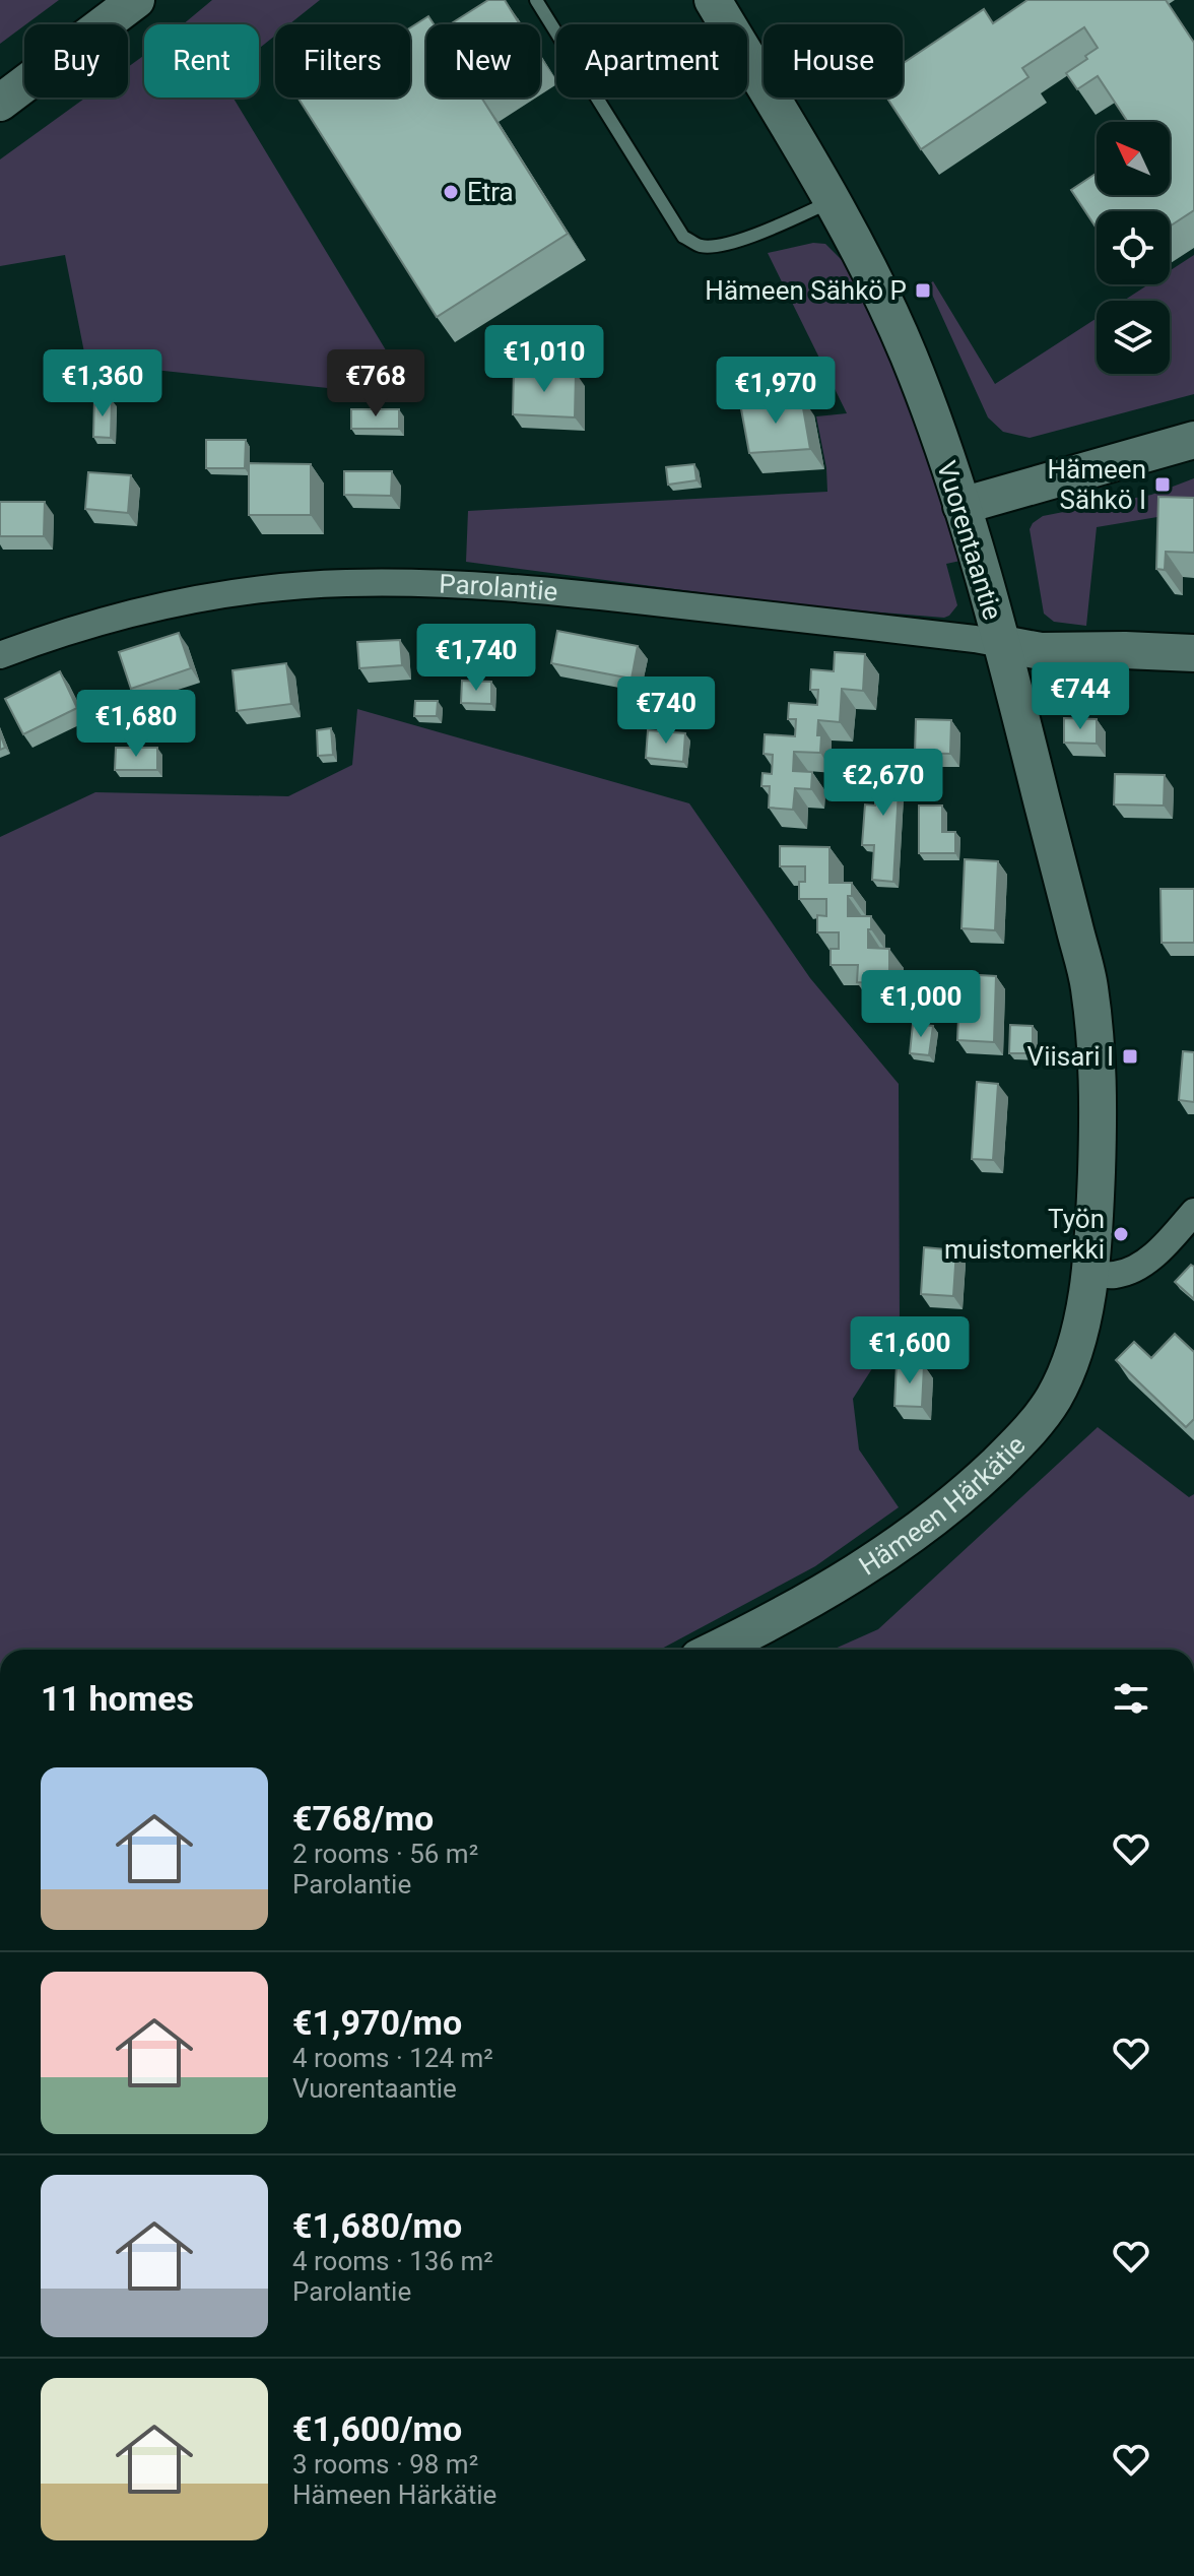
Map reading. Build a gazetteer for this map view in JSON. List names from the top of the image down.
{
  "streets": {
    "main road": ["Vuorentaantie", "Hämeen Härkätie"],
    "street": ["Parolantie"]
  },
  "crossings": [
    ["Vuorentaantie", "Parolantie"],
    ["Vuorentaantie", "Hämeen Härkätie"]
  ],
  "places": {
    "other": ["Etra", "Työn muistomerkki"],
    "transit": ["Hämeen Sähkö P", "Hämeen Sähkö I", "Viisari I"]
  },
  "north": "top left",
  "page": {
    "chip": [
      "Buy",
      "Rent",
      "Filters",
      "New",
      "Apartment",
      "House"
    ],
    "price": [
      "€1,010",
      "€1,360",
      "€768",
      "€1,970",
      "€1,740",
      "€744",
      "€740",
      "€1,680",
      "€2,670",
      "€1,000",
      "€1,600"
    ],
    "heading": "11 homes",
    "list": [
      {
        "name": "€768/mo",
        "note": "2 rooms · 56 m² · Parolantie"
      },
      {
        "name": "€1,970/mo",
        "note": "4 rooms · 124 m² · Vuorentaantie"
      },
      {
        "name": "€1,680/mo",
        "note": "4 rooms · 136 m² · Parolantie"
      },
      {
        "name": "€1,600/mo",
        "note": "3 rooms · 98 m² · Hämeen Härkätie"
      }
    ]
  }
}
